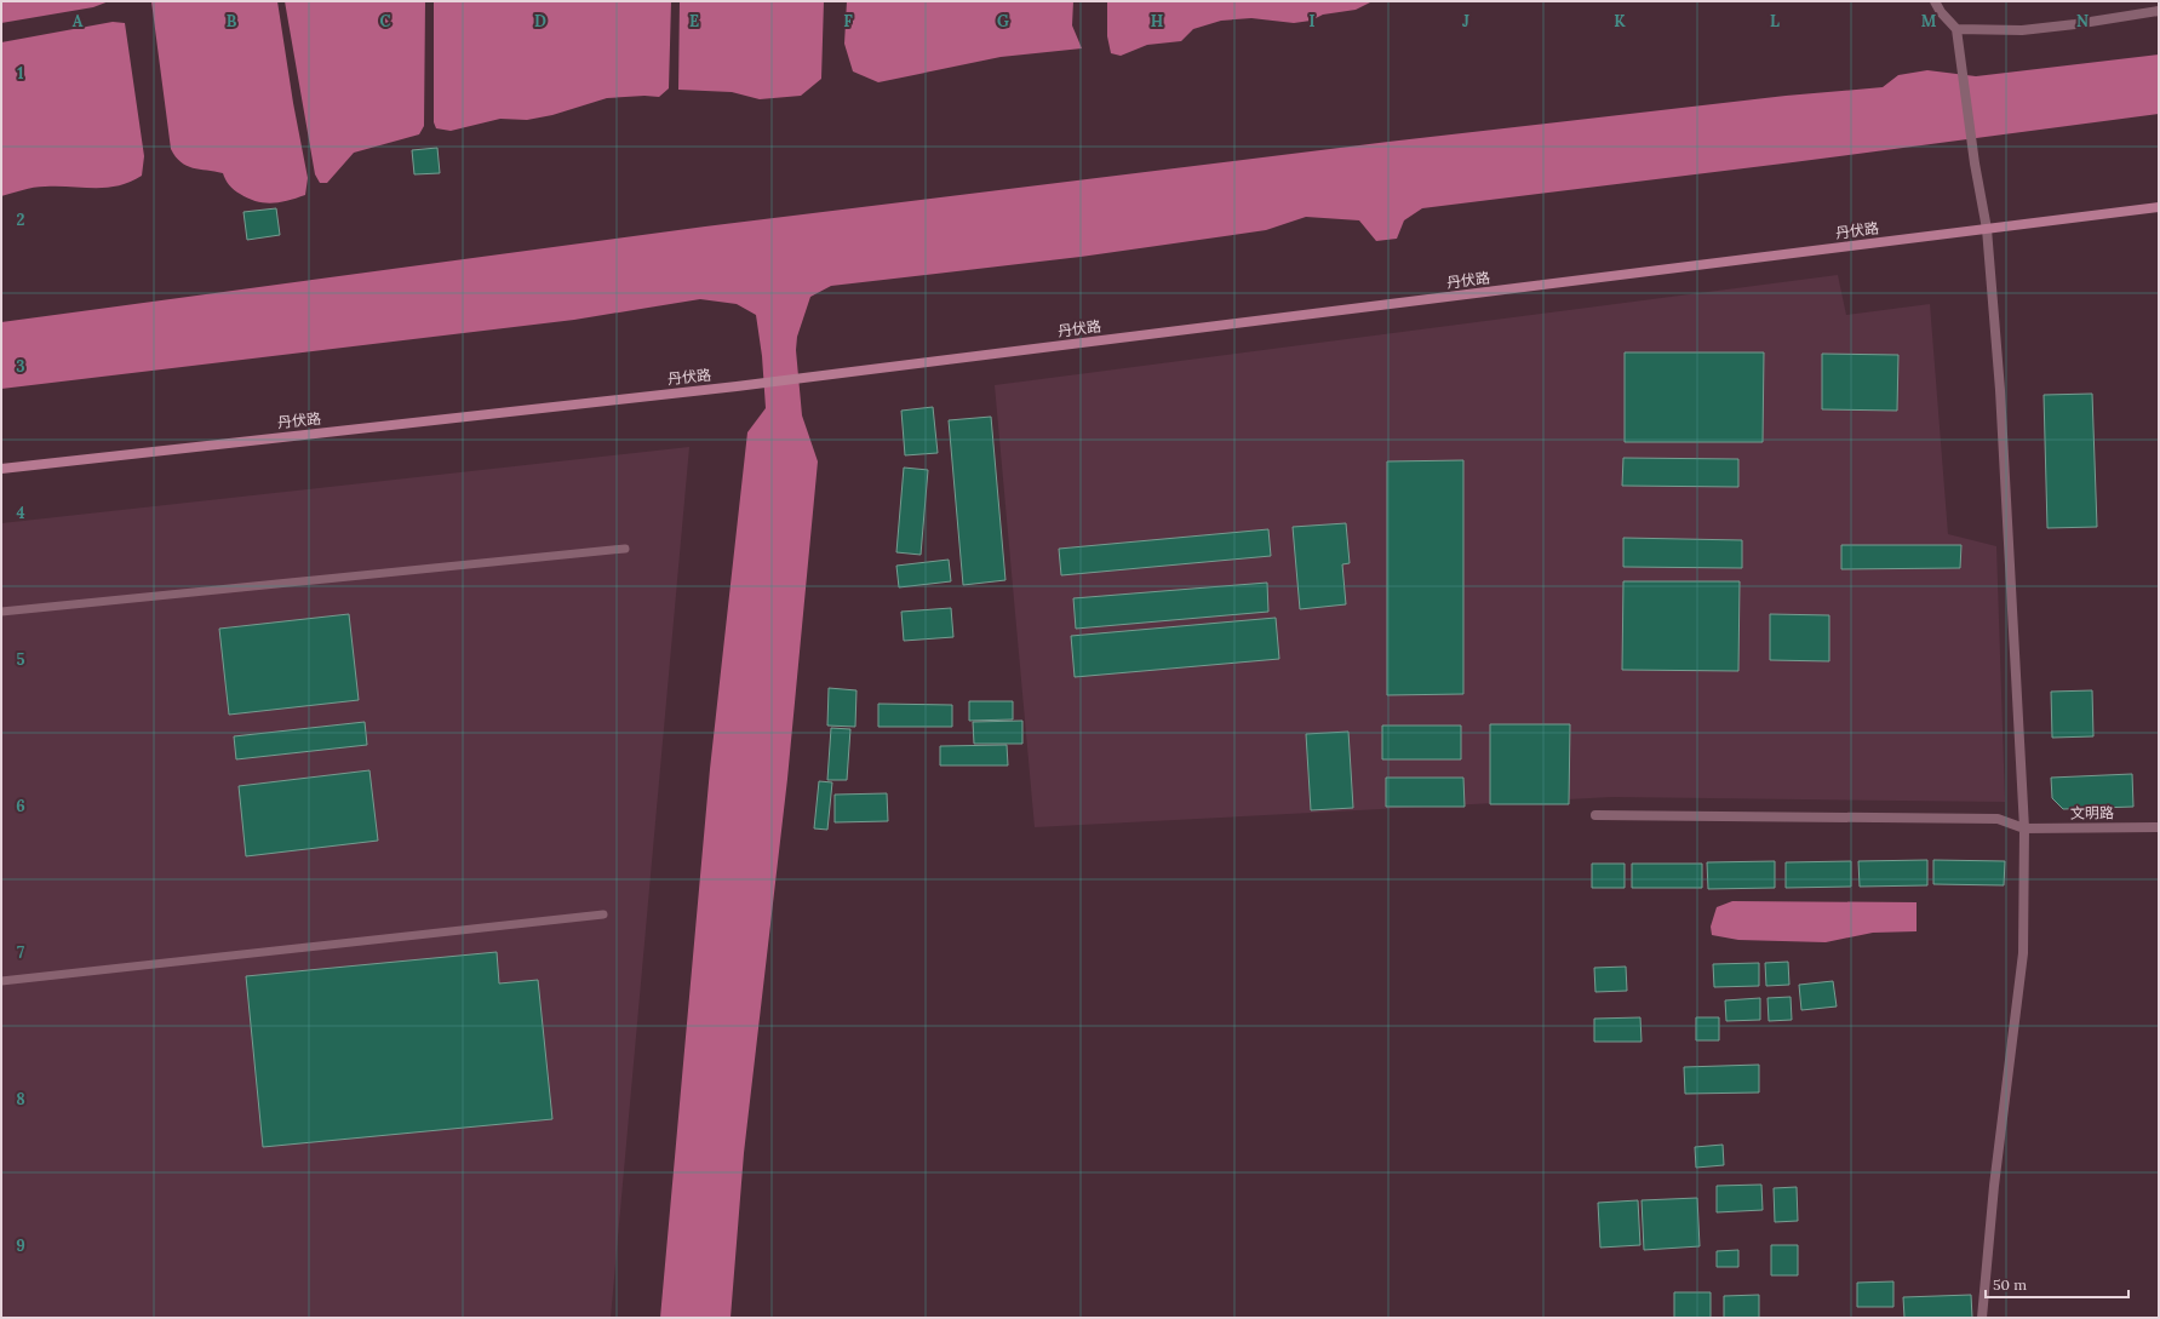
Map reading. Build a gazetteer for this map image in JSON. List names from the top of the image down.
{
  "streets": {
    "main road": ["丹伏路"],
    "street": ["文明路"]
  },
  "scale_bar": "50 m",
  "grid": {
    "columns": [
      "A",
      "B",
      "C",
      "D",
      "E",
      "F",
      "G",
      "H",
      "I",
      "J",
      "K",
      "L",
      "M",
      "N"
    ],
    "rows": [
      "1",
      "2",
      "3",
      "4",
      "5",
      "6",
      "7",
      "8",
      "9"
    ]
  }
}
